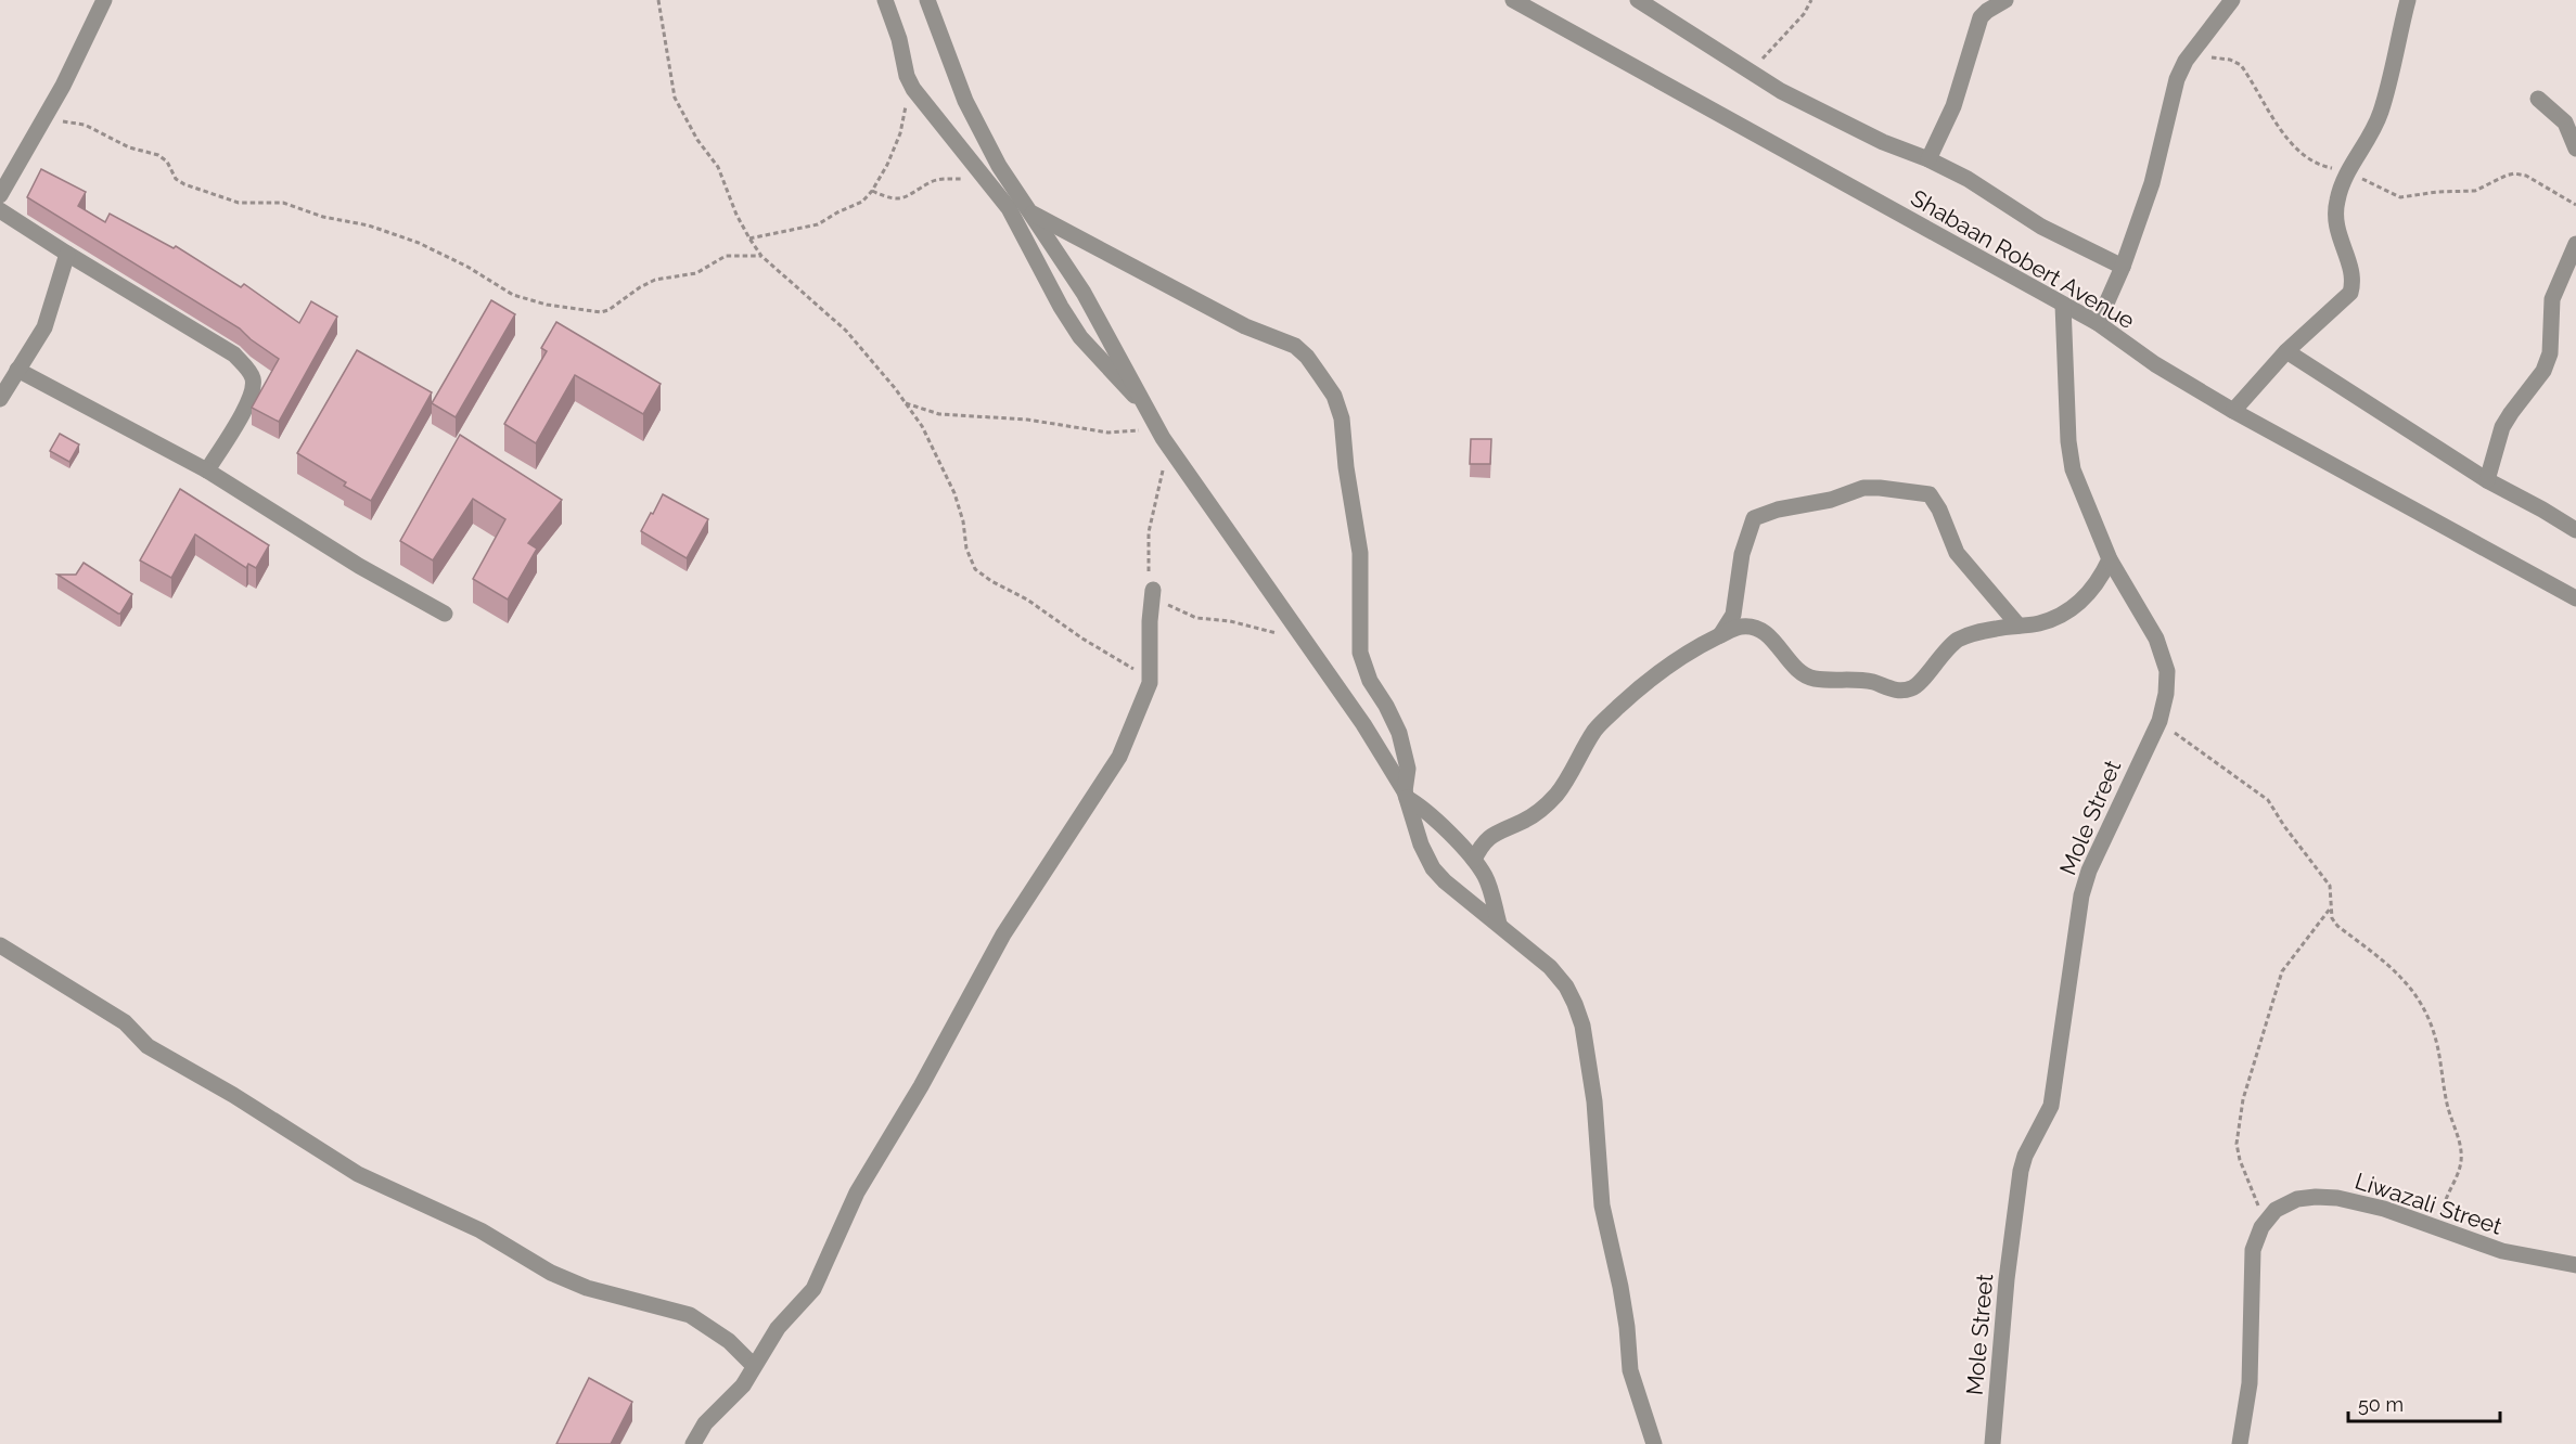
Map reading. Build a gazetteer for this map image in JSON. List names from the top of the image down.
{
  "streets": {
    "street": ["Shabaan Robert Avenue", "Mole Street", "Liwazali Street"]
  },
  "crossings": [
    ["Shabaan Robert Avenue", "Mole Street"]
  ],
  "scale_bar": "50 m"
}
